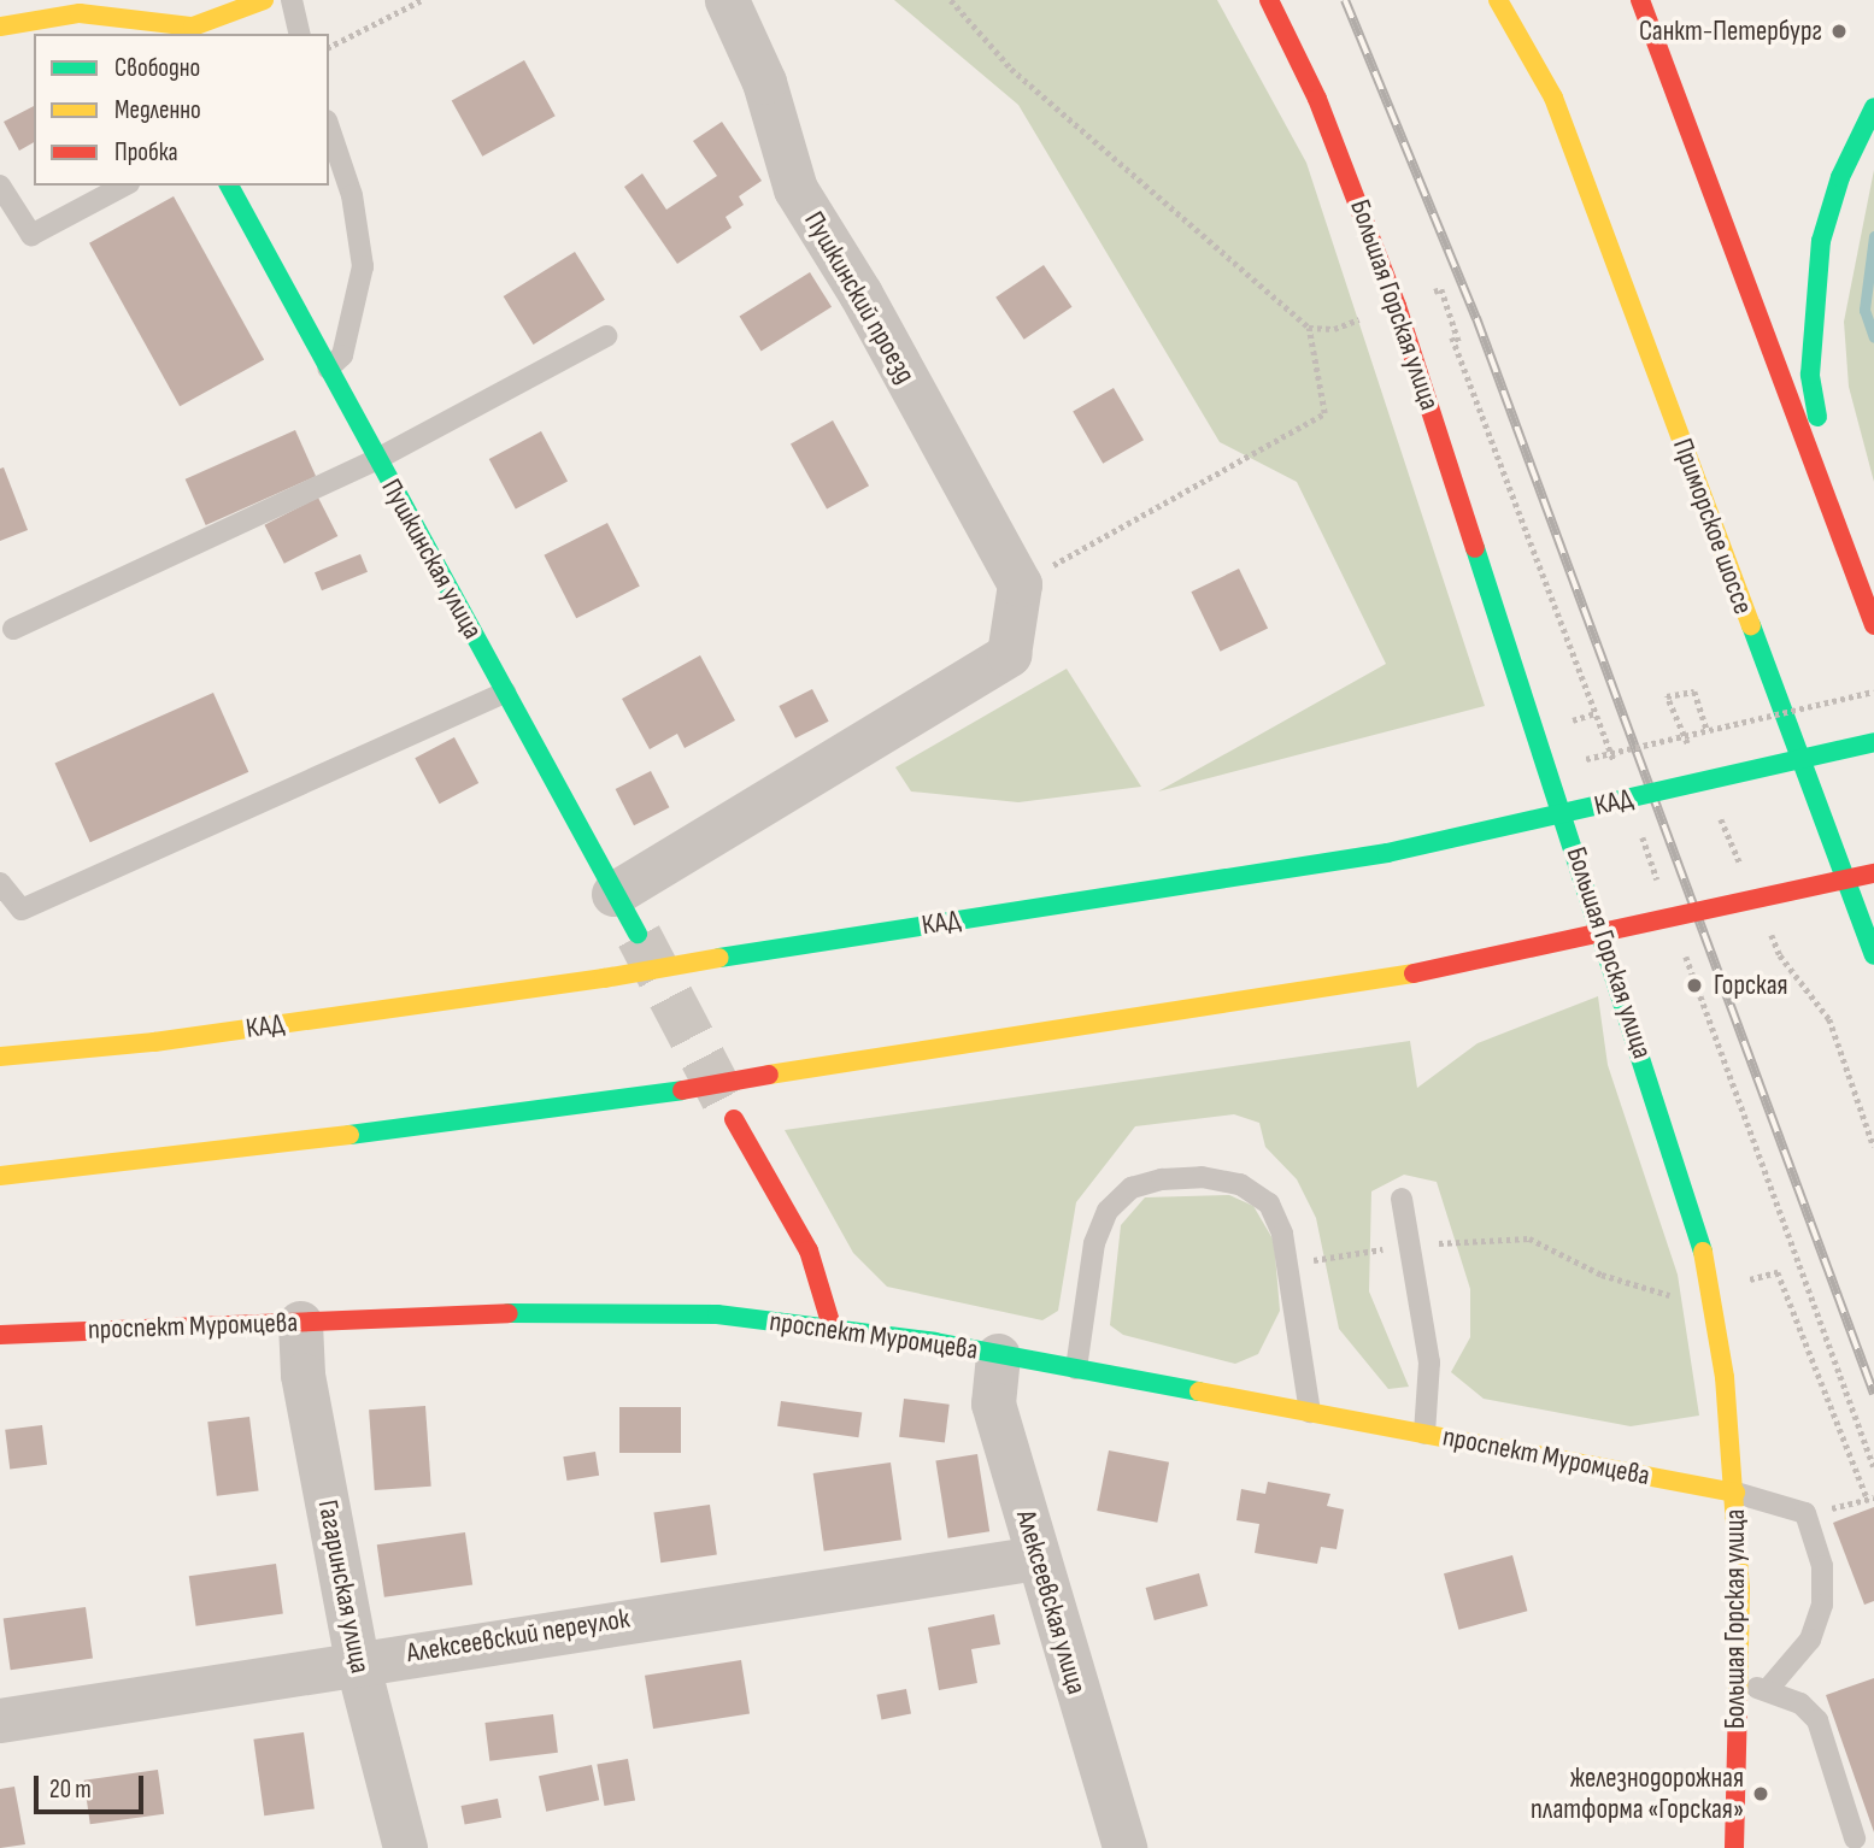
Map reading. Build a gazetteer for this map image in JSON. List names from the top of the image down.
{
  "streets": {
    "main road": [
      "Большая Горская улица",
      "Приморское шоссе",
      "Пушкинская улица",
      "КАД",
      "проспект Муромцева"
    ],
    "street": [
      "Пушкинский проезд",
      "Гагаринская улица",
      "Алексеевская улица",
      "Алексеевский переулок"
    ]
  },
  "crossings": [
    ["Большая Горская улица", "проспект Муромцева"],
    ["проспект Муромцева", "Гагаринская улица"],
    ["проспект Муромцева", "Алексеевская улица"],
    ["Гагаринская улица", "Алексеевский переулок"],
    ["Алексеевская улица", "Алексеевский переулок"]
  ],
  "places": ["Санкт-Петербург", "Горская", "железнодорожная платформа «Горская»"],
  "legend": ["Свободно", "Медленно", "Пробка"],
  "scale_bar": "20 m"
}
